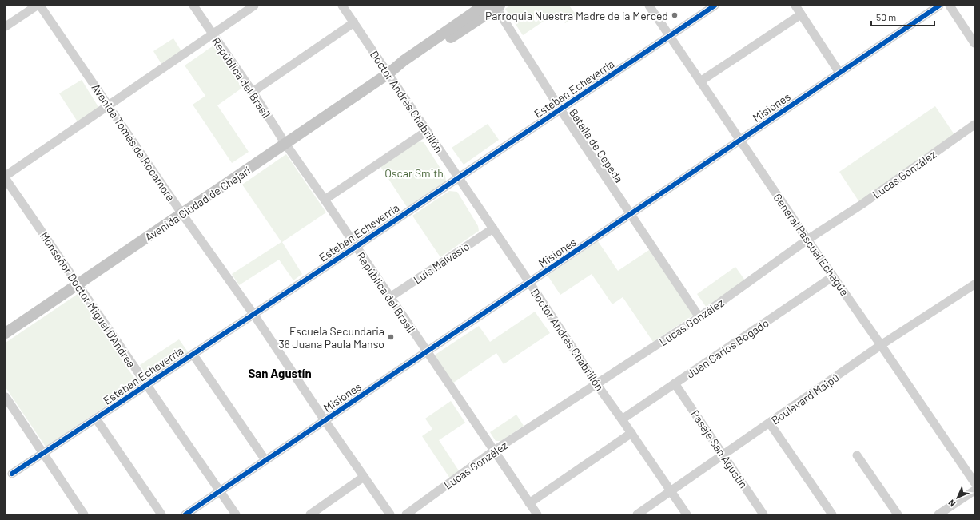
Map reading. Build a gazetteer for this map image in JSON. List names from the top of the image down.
{
  "streets": {
    "main road": ["Avenida Ciudad de Chajarí"],
    "street": [
      "República del Brasil",
      "Esteban Echeverría",
      "Doctor Andrés Chabrillón",
      "Misiones",
      "Avenida Tomás de Rocamora",
      "Batalla de Cepeda",
      "Lucas González",
      "General Pascual Echagüe",
      "Luis Malvasio",
      "Monseñor Doctor Miguel D'Andrea",
      "Juan Carlos Bogado",
      "Boulevard Maipú",
      "Pasaje San Agustín"
    ]
  },
  "crossings": [
    ["República del Brasil", "Esteban Echeverría"],
    ["República del Brasil", "Misiones"],
    ["República del Brasil", "Lucas González"],
    ["República del Brasil", "Avenida Ciudad de Chajarí"],
    ["República del Brasil", "Luis Malvasio"],
    ["Esteban Echeverría", "Doctor Andrés Chabrillón"],
    ["Esteban Echeverría", "Avenida Tomás de Rocamora"],
    ["Esteban Echeverría", "Batalla de Cepeda"],
    ["Esteban Echeverría", "General Pascual Echagüe"],
    ["Esteban Echeverría", "Monseñor Doctor Miguel D'Andrea"],
    ["Doctor Andrés Chabrillón", "Misiones"],
    ["Doctor Andrés Chabrillón", "Lucas González"],
    ["Doctor Andrés Chabrillón", "Avenida Ciudad de Chajarí"],
    ["Doctor Andrés Chabrillón", "Luis Malvasio"],
    ["Doctor Andrés Chabrillón", "Juan Carlos Bogado"],
    ["Doctor Andrés Chabrillón", "Boulevard Maipú"],
    ["Misiones", "Avenida Tomás de Rocamora"],
    ["Misiones", "Batalla de Cepeda"],
    ["Misiones", "General Pascual Echagüe"],
    ["Misiones", "Monseñor Doctor Miguel D'Andrea"],
    ["Avenida Tomás de Rocamora", "Avenida Ciudad de Chajarí"],
    ["Batalla de Cepeda", "Lucas González"],
    ["Batalla de Cepeda", "Avenida Ciudad de Chajarí"],
    ["Lucas González", "General Pascual Echagüe"],
    ["Avenida Ciudad de Chajarí", "Monseñor Doctor Miguel D'Andrea"],
    ["General Pascual Echagüe", "Juan Carlos Bogado"],
    ["General Pascual Echagüe", "Boulevard Maipú"],
    ["Juan Carlos Bogado", "Pasaje San Agustín"],
    ["Boulevard Maipú", "Pasaje San Agustín"]
  ],
  "districts": ["San Agustín"],
  "parks": ["Oscar Smith"],
  "places": ["Parroquia Nuestra Madre de la Merced", "Escuela Secundaria 36 Juana Paula Manso"],
  "scale_bar": "50 m",
  "north": "bottom left"
}
